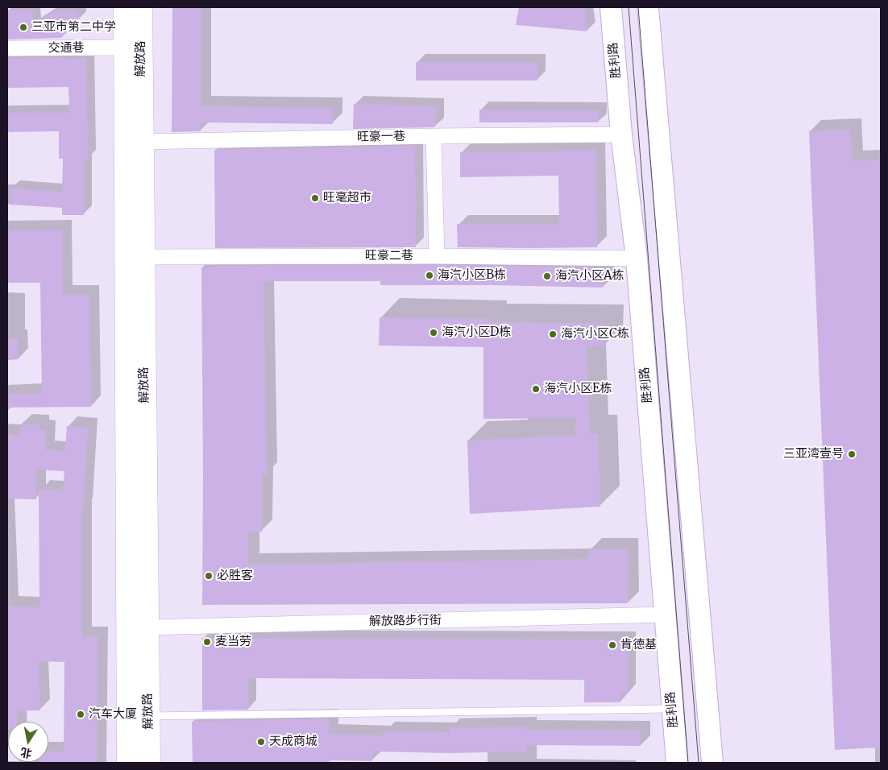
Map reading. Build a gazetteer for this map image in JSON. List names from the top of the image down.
{
  "streets": {
    "main road": ["解放路", "胜利路"],
    "street": [
      "交通巷",
      "旺豪一巷",
      "旺豪二巷",
      "解放路步行街"
    ]
  },
  "crossings": [
    ["交通巷", "解放路"],
    ["解放路", "旺豪一巷"],
    ["解放路", "旺豪二巷"],
    ["解放路", "解放路步行街"],
    ["胜利路", "旺豪一巷"],
    ["胜利路", "旺豪二巷"],
    ["胜利路", "解放路步行街"]
  ],
  "places": [
    "三亚市第二中学",
    "旺毫超市",
    "海汽小区B栋",
    "海汽小区A栋",
    "海汽小区D栋",
    "海汽小区C栋",
    "海汽小区E栋",
    "三亚湾壹号",
    "必胜客",
    "麦当劳",
    "肯德基",
    "汽车大厦",
    "天成商城"
  ],
  "north": "bottom"
}
